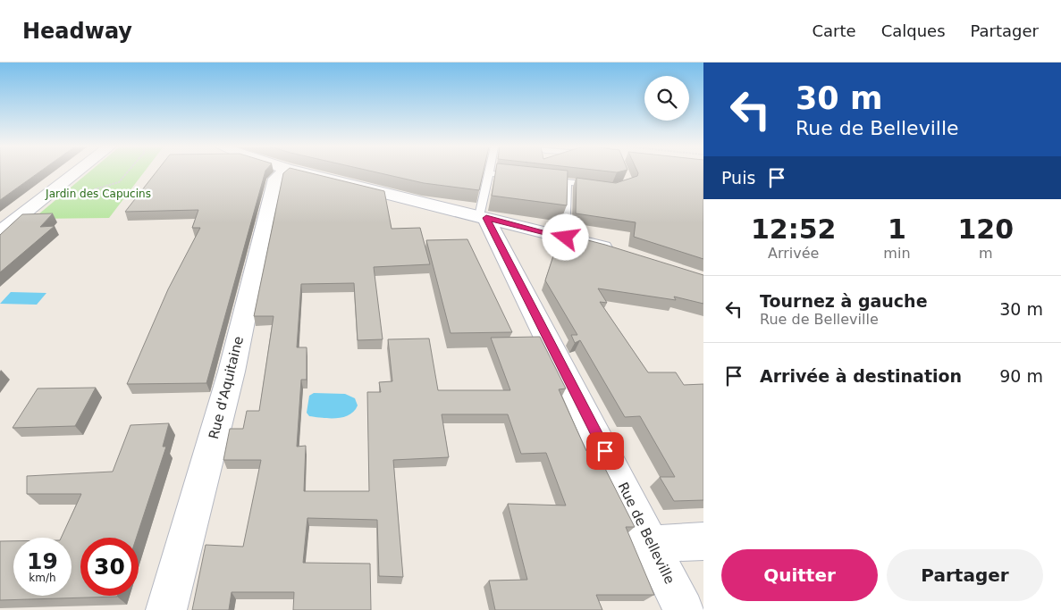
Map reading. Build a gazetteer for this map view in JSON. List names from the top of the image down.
{
  "streets": {
    "street": ["Rue d'Aquitaine", "Rue de Belleville"]
  },
  "parks": ["Jardin des Capucins"],
  "page": {
    "header": "Headway",
    "nav": ["Carte", "Calques", "Partager"],
    "turn": ["30 m", "Rue de Belleville"],
    "then": "Puis",
    "eta": [
      "12:52",
      "Arrivée",
      "1",
      "min",
      "120",
      "m"
    ],
    "list": [
      {
        "name": "Tournez à gauche",
        "note": "Rue de Belleville",
        "value": "30 m"
      },
      {
        "name": "Arrivée à destination",
        "value": "90 m"
      }
    ],
    "speed": "19 km/h",
    "limit": "30",
    "buttons": ["Quitter", "Partager"]
  }
}
